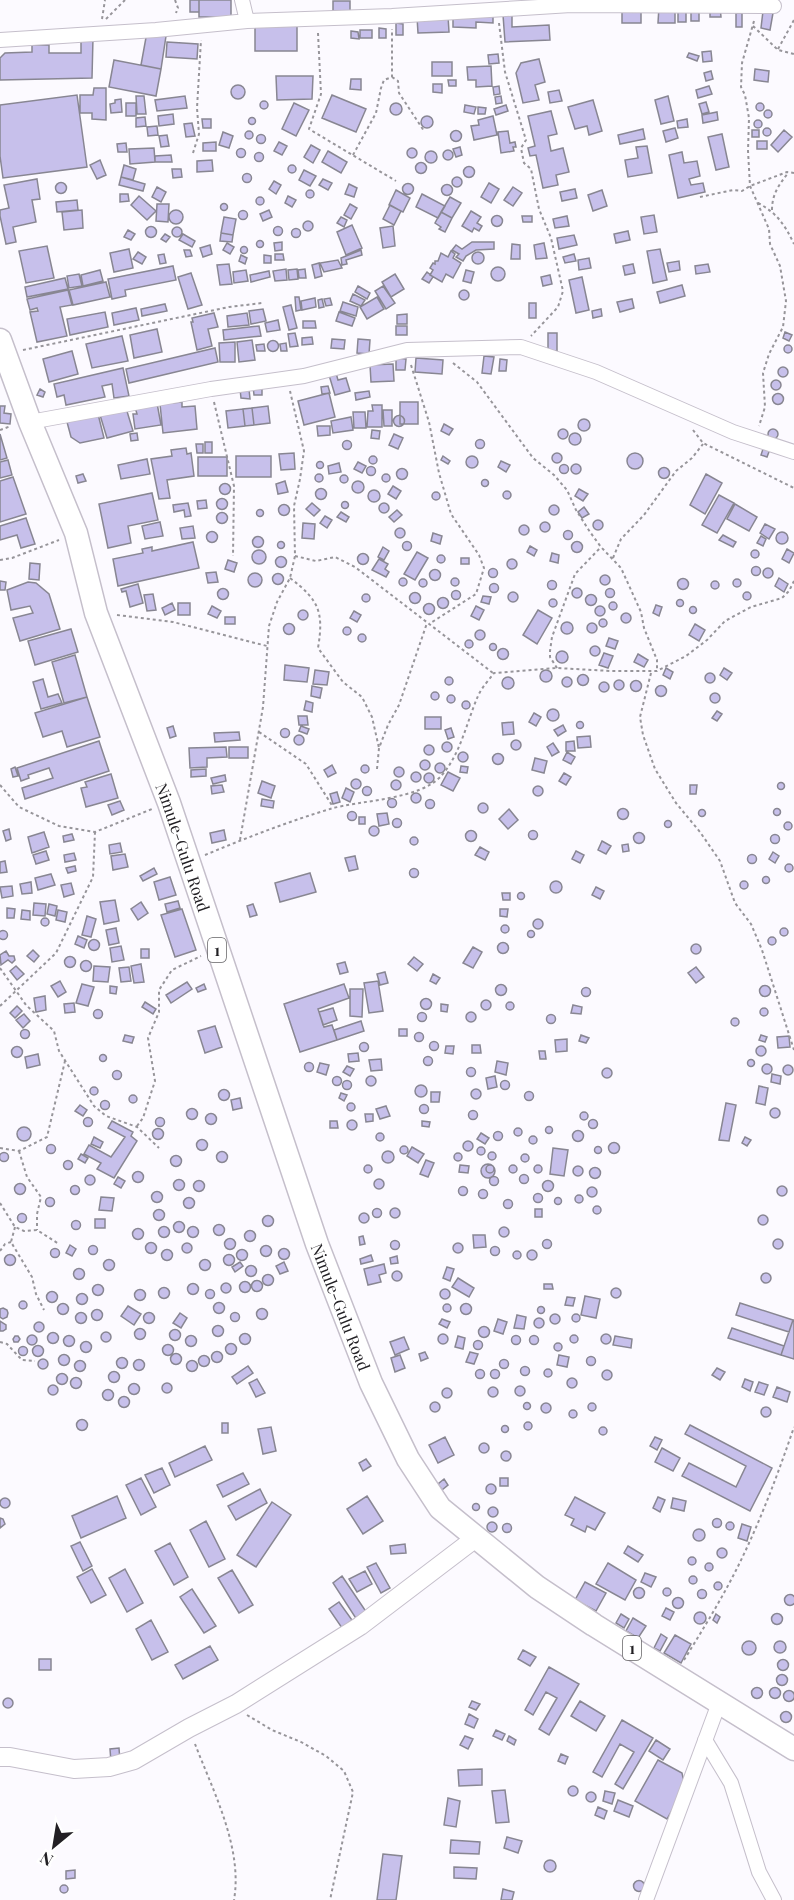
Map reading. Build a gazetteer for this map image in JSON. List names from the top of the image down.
{
  "streets": {
    "main road": ["Nimule-Gulu Road", "1"]
  },
  "crossings": [
    ["Nimule-Gulu Road", "1"]
  ],
  "north": "bottom left"
}
